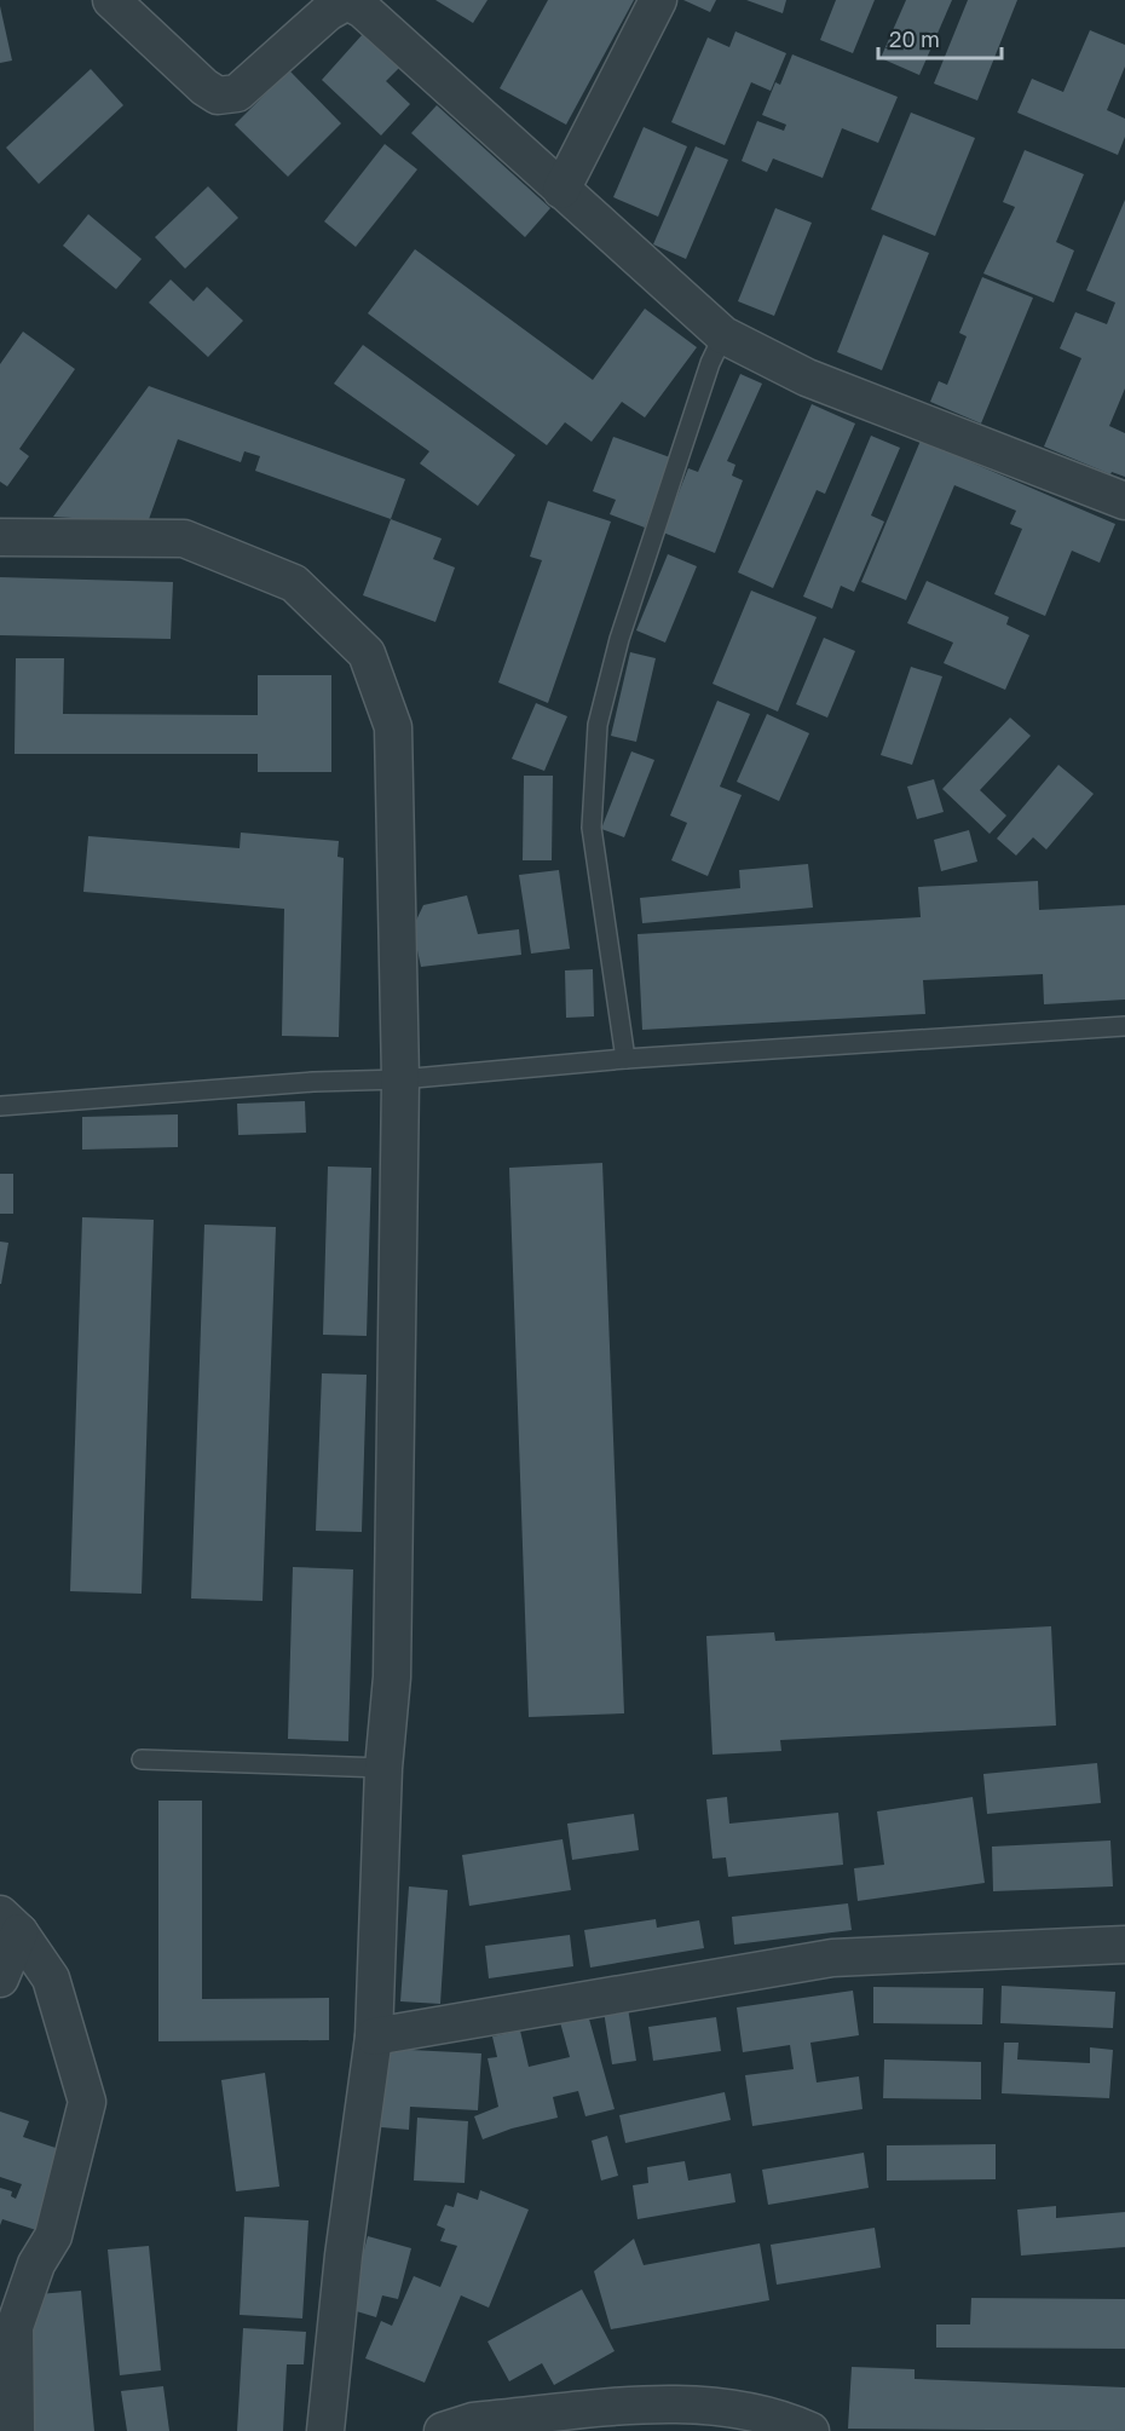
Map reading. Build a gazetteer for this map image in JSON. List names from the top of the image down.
{
  "scale_bar": "20 m"
}
